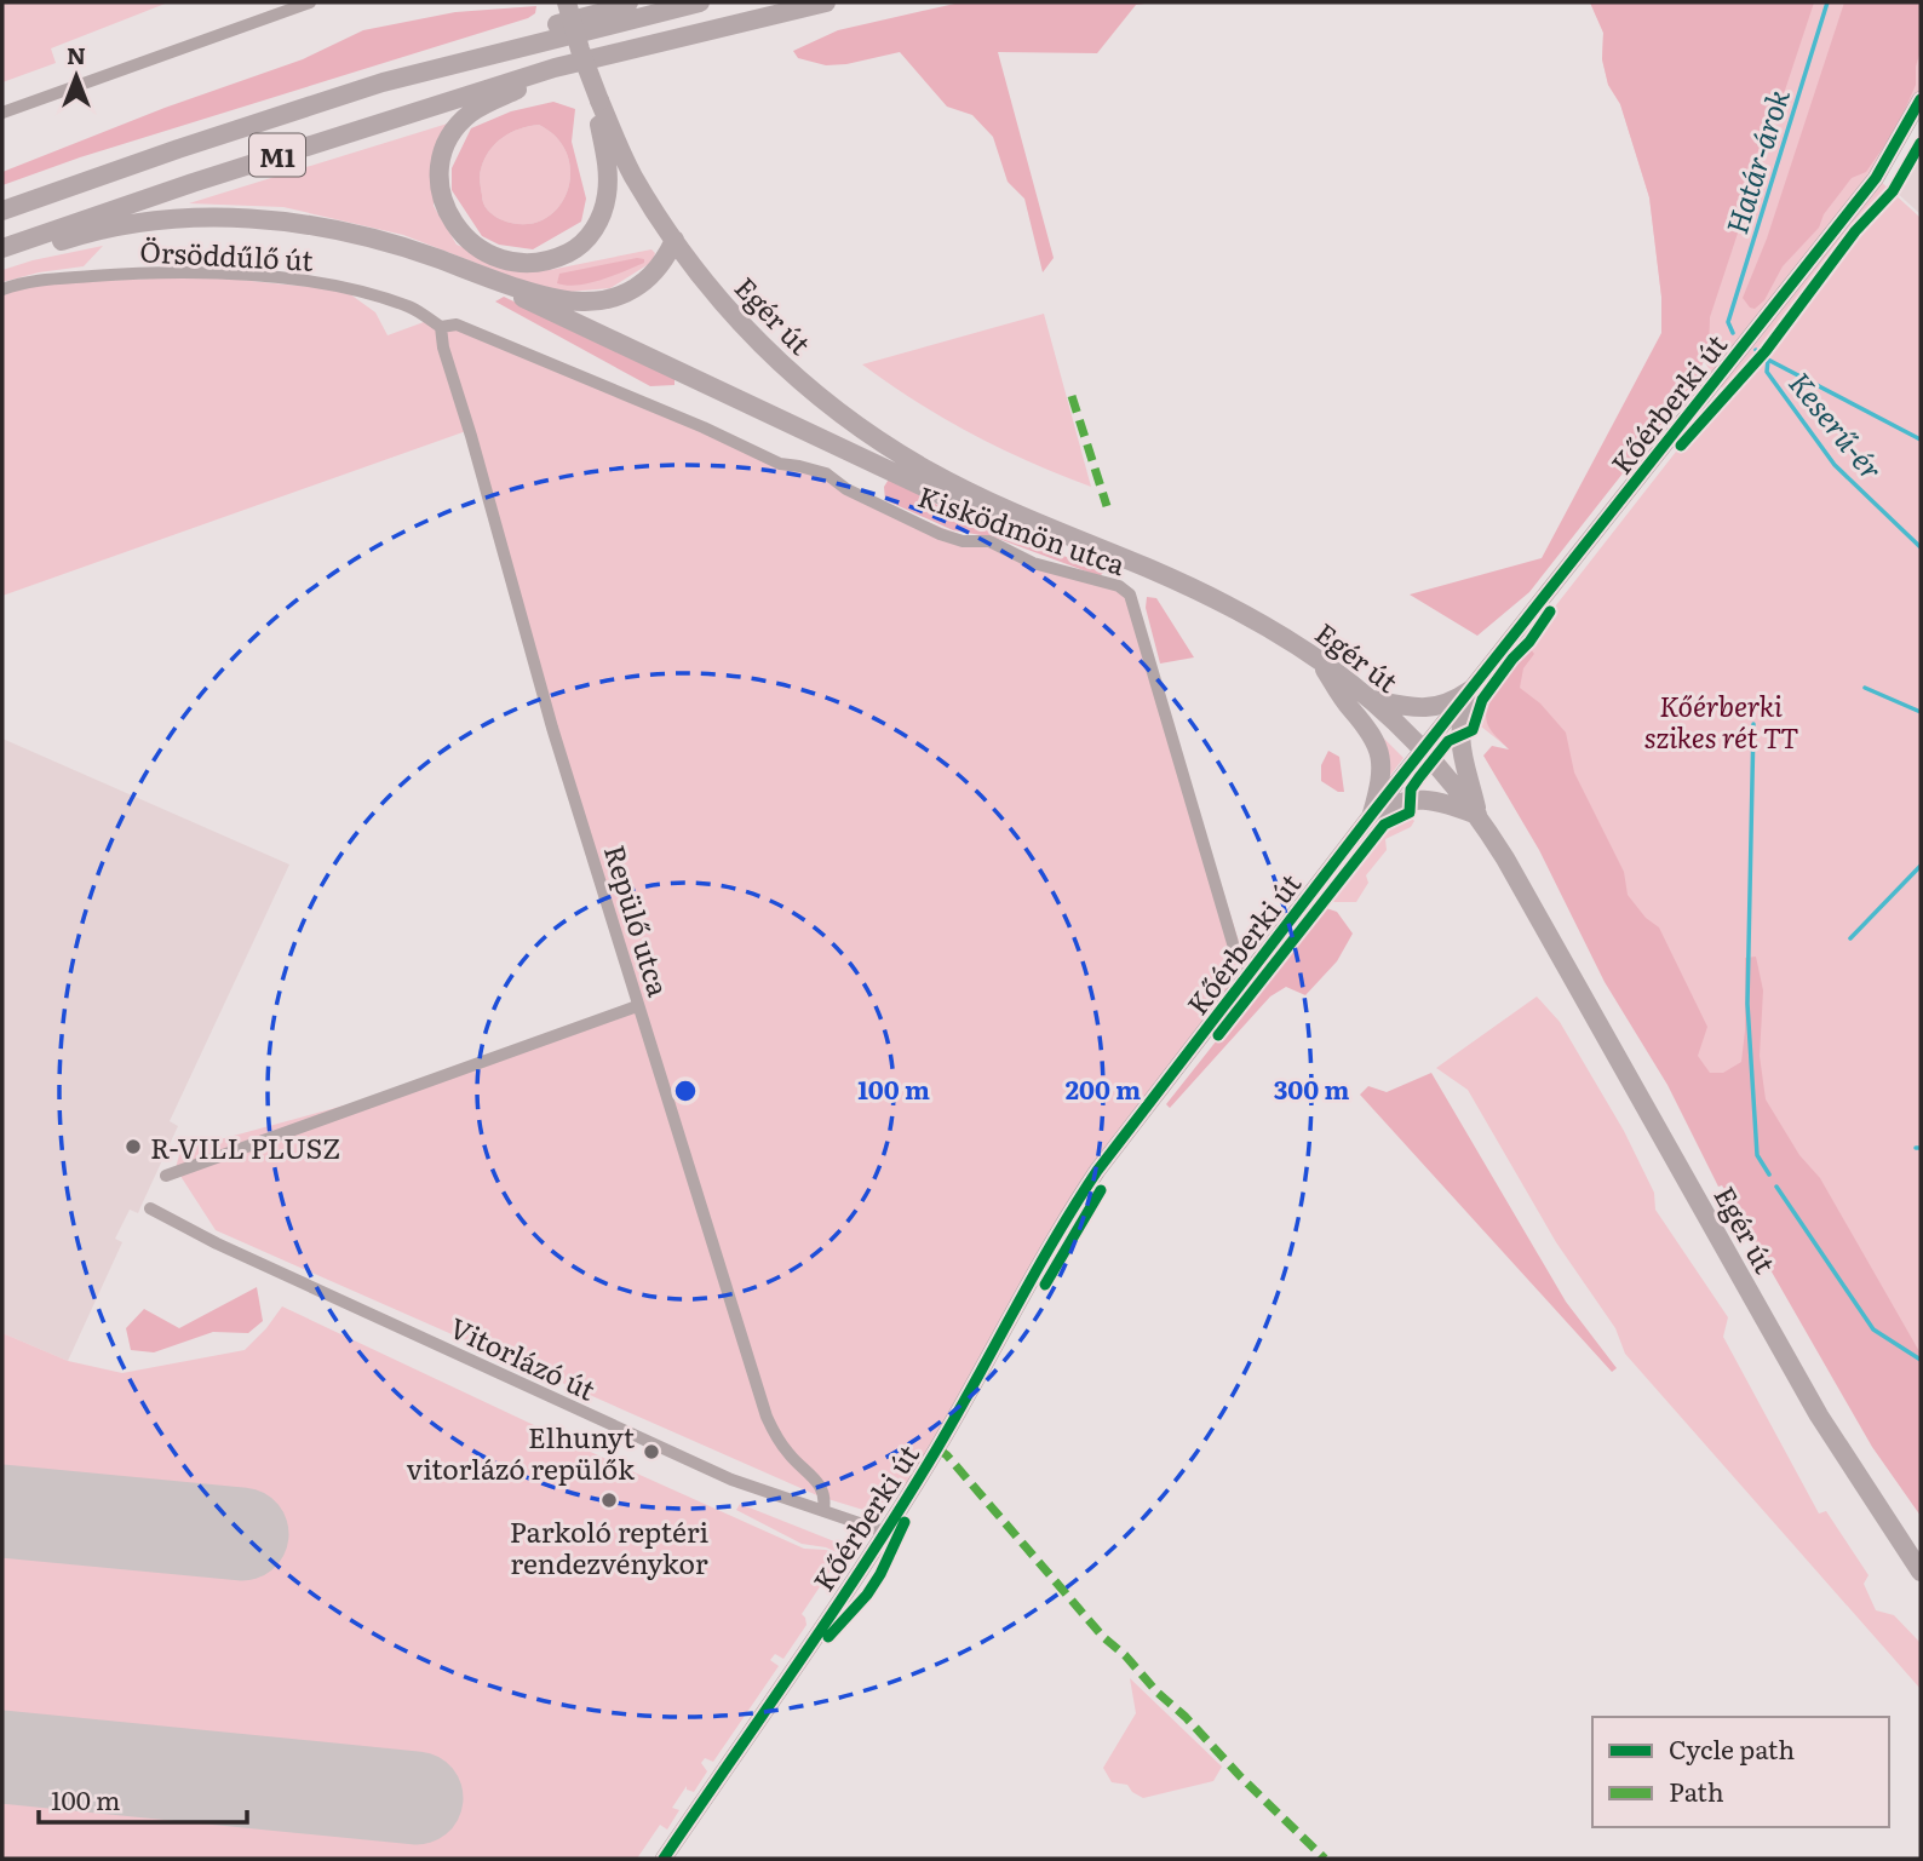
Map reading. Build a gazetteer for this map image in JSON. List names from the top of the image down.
{
  "streets": {
    "main road": ["M1", "Egér út"],
    "street": [
      "Örsöddűlő út",
      "Kőérberki út",
      "Kisködmön utca",
      "Repülő utca",
      "Vitorlázó út"
    ]
  },
  "crossings": [
    ["Örsöddűlő út", "Kisködmön utca"],
    ["Örsöddűlő út", "Repülő utca"],
    ["Egér út", "Kőérberki út"],
    ["Kőérberki út", "Kisködmön utca"],
    ["Kőérberki út", "Vitorlázó út"],
    ["Kisködmön utca", "Repülő utca"],
    ["Repülő utca", "Vitorlázó út"]
  ],
  "water": ["Határ-árok", "Keserű-ér"],
  "parks": ["Kőérberki szikes rét TT"],
  "places": ["R-VILL PLUSZ", "Elhunyt vitorlázó repülők", "Parkoló reptéri rendezvénykor"],
  "legend": ["Cycle path", "Path"],
  "scale_bar": "100 m",
  "north": "top",
  "rings": ["100 m", "200 m", "300 m"]
}
